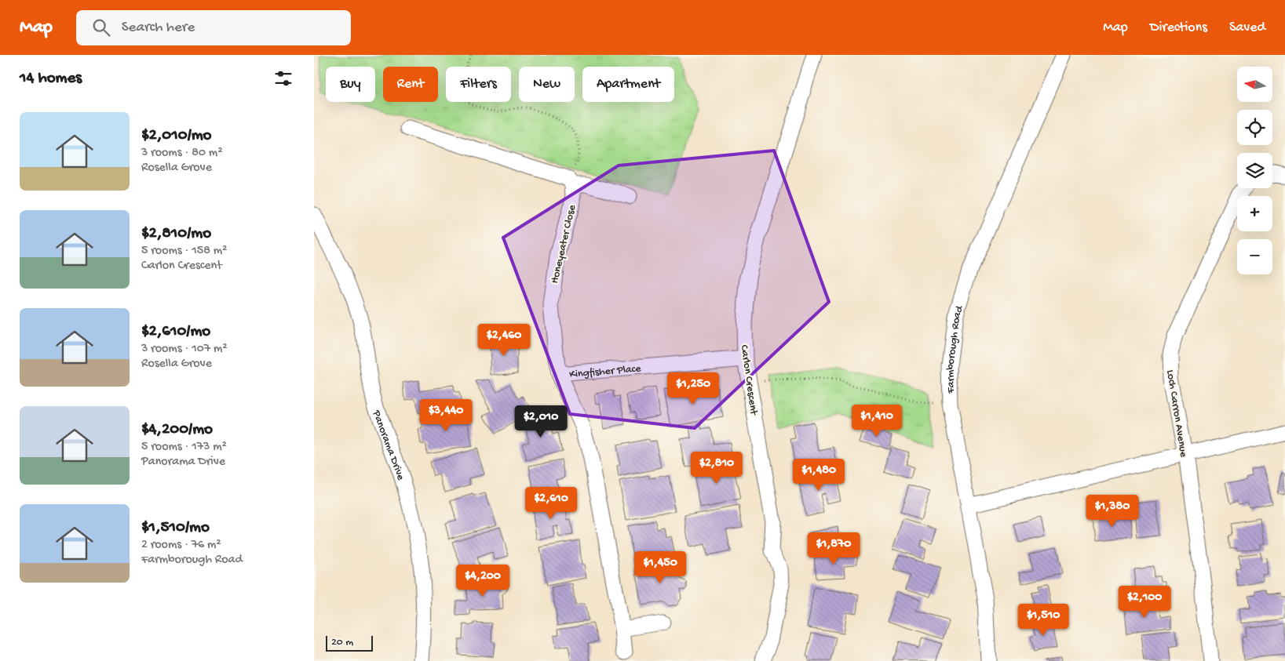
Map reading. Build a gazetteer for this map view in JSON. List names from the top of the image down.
{
  "streets": {
    "street": [
      "Honeyeater Close",
      "Farmborough Road",
      "Kingfisher Place",
      "Carlon Crescent",
      "Loch Carron Avenue",
      "Panorama Drive"
    ]
  },
  "crossings": [
    ["Honeyeater Close", "Kingfisher Place"],
    ["Kingfisher Place", "Carlon Crescent"]
  ],
  "scale_bar": "20 m",
  "north": "left",
  "page": {
    "header": "Map",
    "search": "Search here",
    "nav": ["Map", "Directions", "Saved"],
    "heading": "14 homes",
    "map_buttons": ["+", "−"],
    "chip": [
      "Buy",
      "Rent",
      "Filters",
      "New",
      "Apartment"
    ],
    "list": [
      {
        "name": "$2,010/mo",
        "note": "3 rooms · 80 m² · Rosella Grove"
      },
      {
        "name": "$2,810/mo",
        "note": "5 rooms · 158 m² · Carlon Crescent"
      },
      {
        "name": "$2,610/mo",
        "note": "3 rooms · 107 m² · Rosella Grove"
      },
      {
        "name": "$4,200/mo",
        "note": "5 rooms · 173 m² · Panorama Drive"
      },
      {
        "name": "$1,510/mo",
        "note": "2 rooms · 76 m² · Farmborough Road"
      }
    ],
    "price": [
      "$2,460",
      "$1,250",
      "$3,440",
      "$1,410",
      "$2,010",
      "$2,810",
      "$1,480",
      "$2,610",
      "$1,380",
      "$1,870",
      "$1,450",
      "$4,200",
      "$2,100",
      "$1,510"
    ],
    "scale": "20 m"
  }
}
